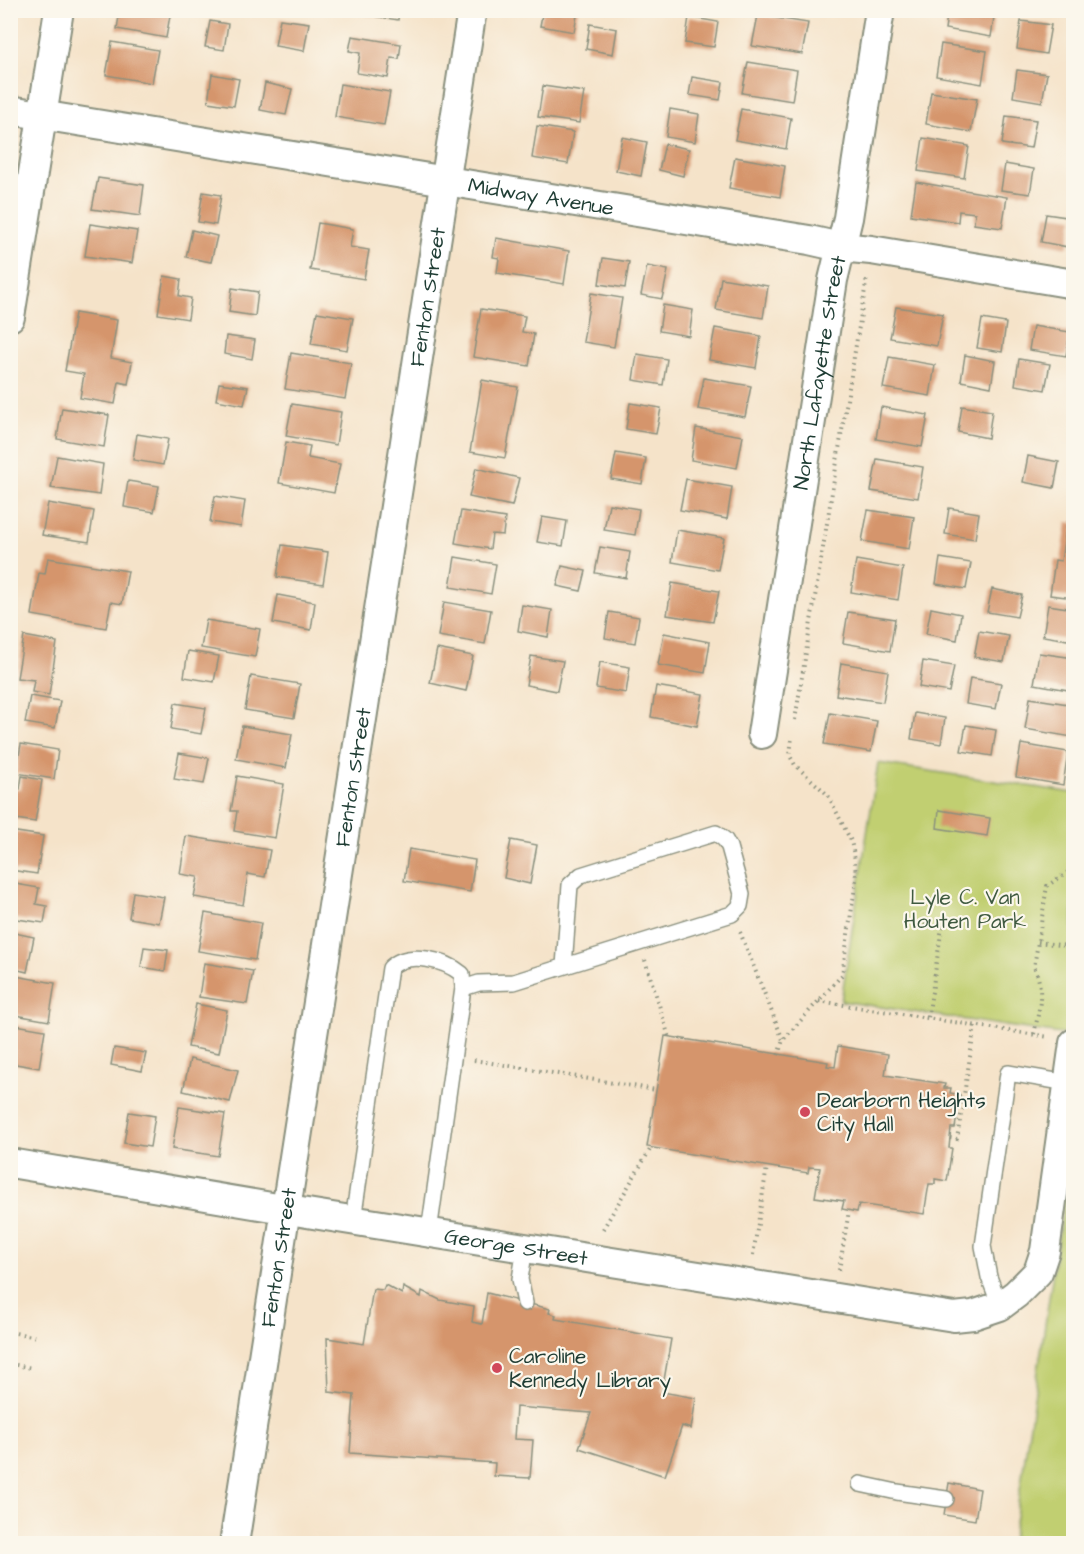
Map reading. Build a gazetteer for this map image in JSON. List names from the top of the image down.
{
  "streets": {
    "street": [
      "Midway Avenue",
      "Fenton Street",
      "North Lafayette Street",
      "George Street"
    ]
  },
  "crossings": [
    ["Midway Avenue", "Fenton Street"],
    ["Midway Avenue", "North Lafayette Street"],
    ["Fenton Street", "George Street"]
  ],
  "parks": ["Lyle C. Van Houten Park"],
  "places": ["Dearborn Heights City Hall", "Caroline Kennedy Library"]
}
